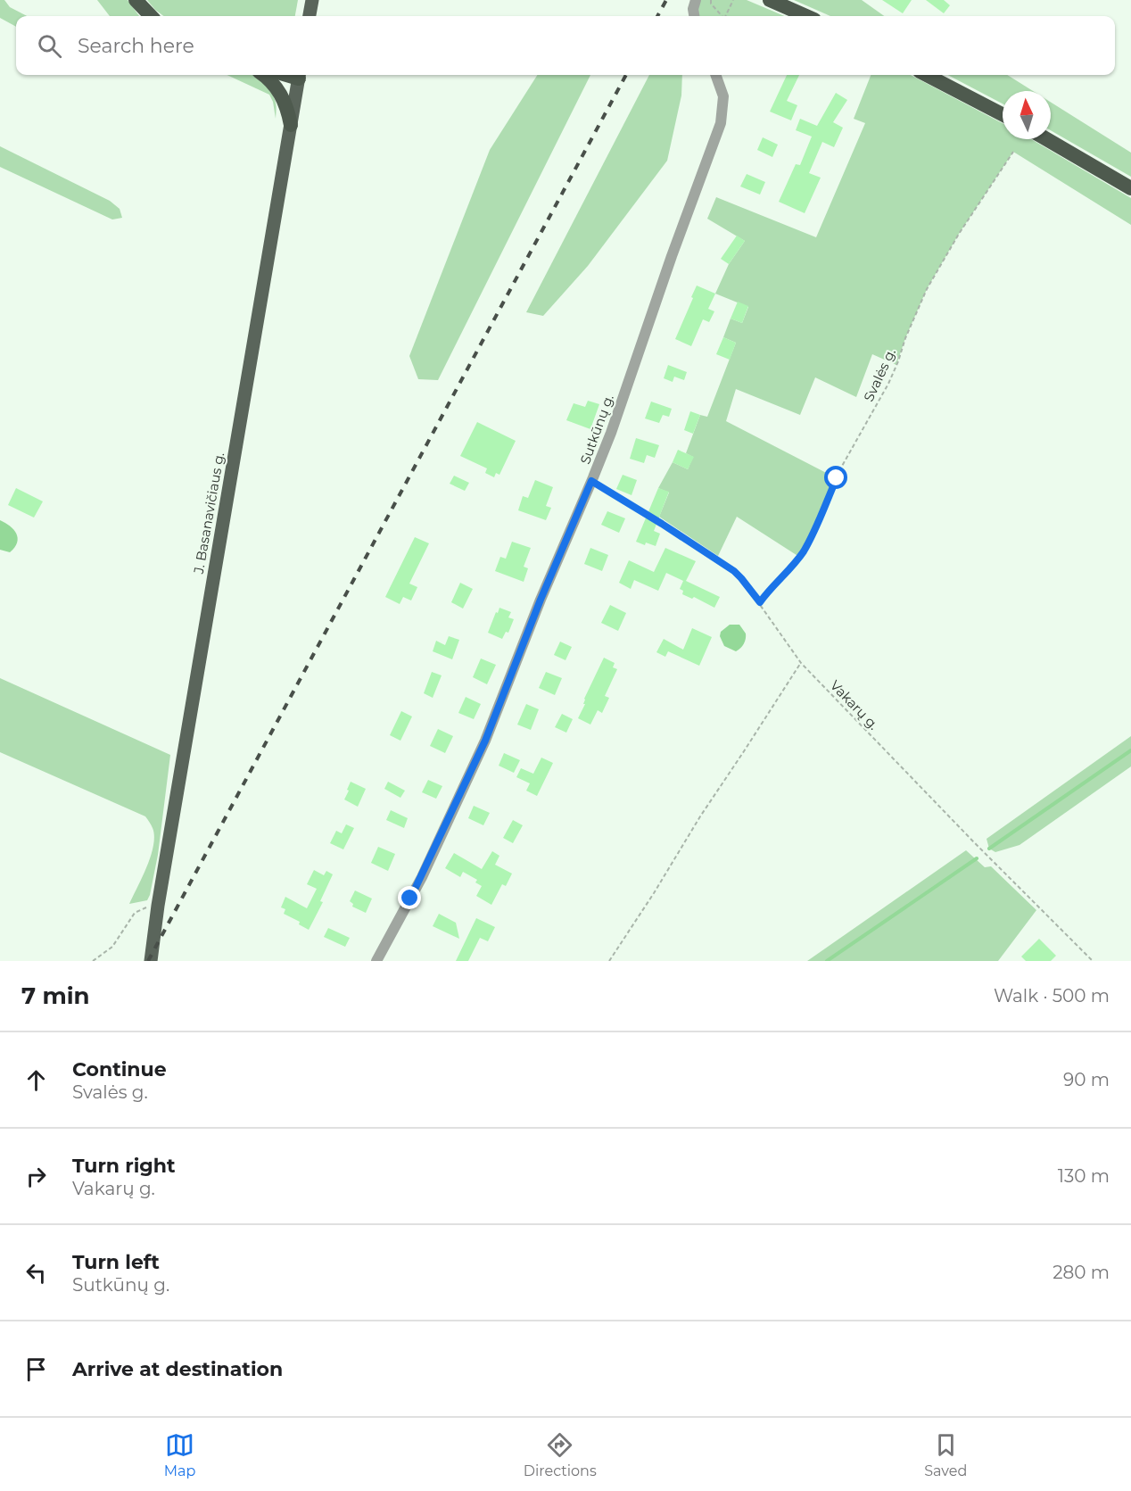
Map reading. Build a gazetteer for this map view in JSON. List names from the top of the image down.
{
  "streets": {
    "main road": ["J. Basanavičiaus g."],
    "street": ["Sutkūnų g."],
    "path": ["Svalės g.", "Vakarų g."]
  },
  "crossings": [
    ["Svalės g.", "Vakarų g."],
    ["Sutkūnų g.", "Vakarų g."]
  ],
  "north": "top",
  "page": {
    "search": "Search here",
    "heading": ["7 min", "Walk · 500 m"],
    "list": [
      ["Continue", "Svalės g.", "90 m"],
      ["Turn right", "Vakarų g.", "130 m"],
      ["Turn left", "Sutkūnų g.", "280 m"],
      "Arrive at destination"
    ],
    "nav": ["Map", "Directions", "Saved"]
  }
}
